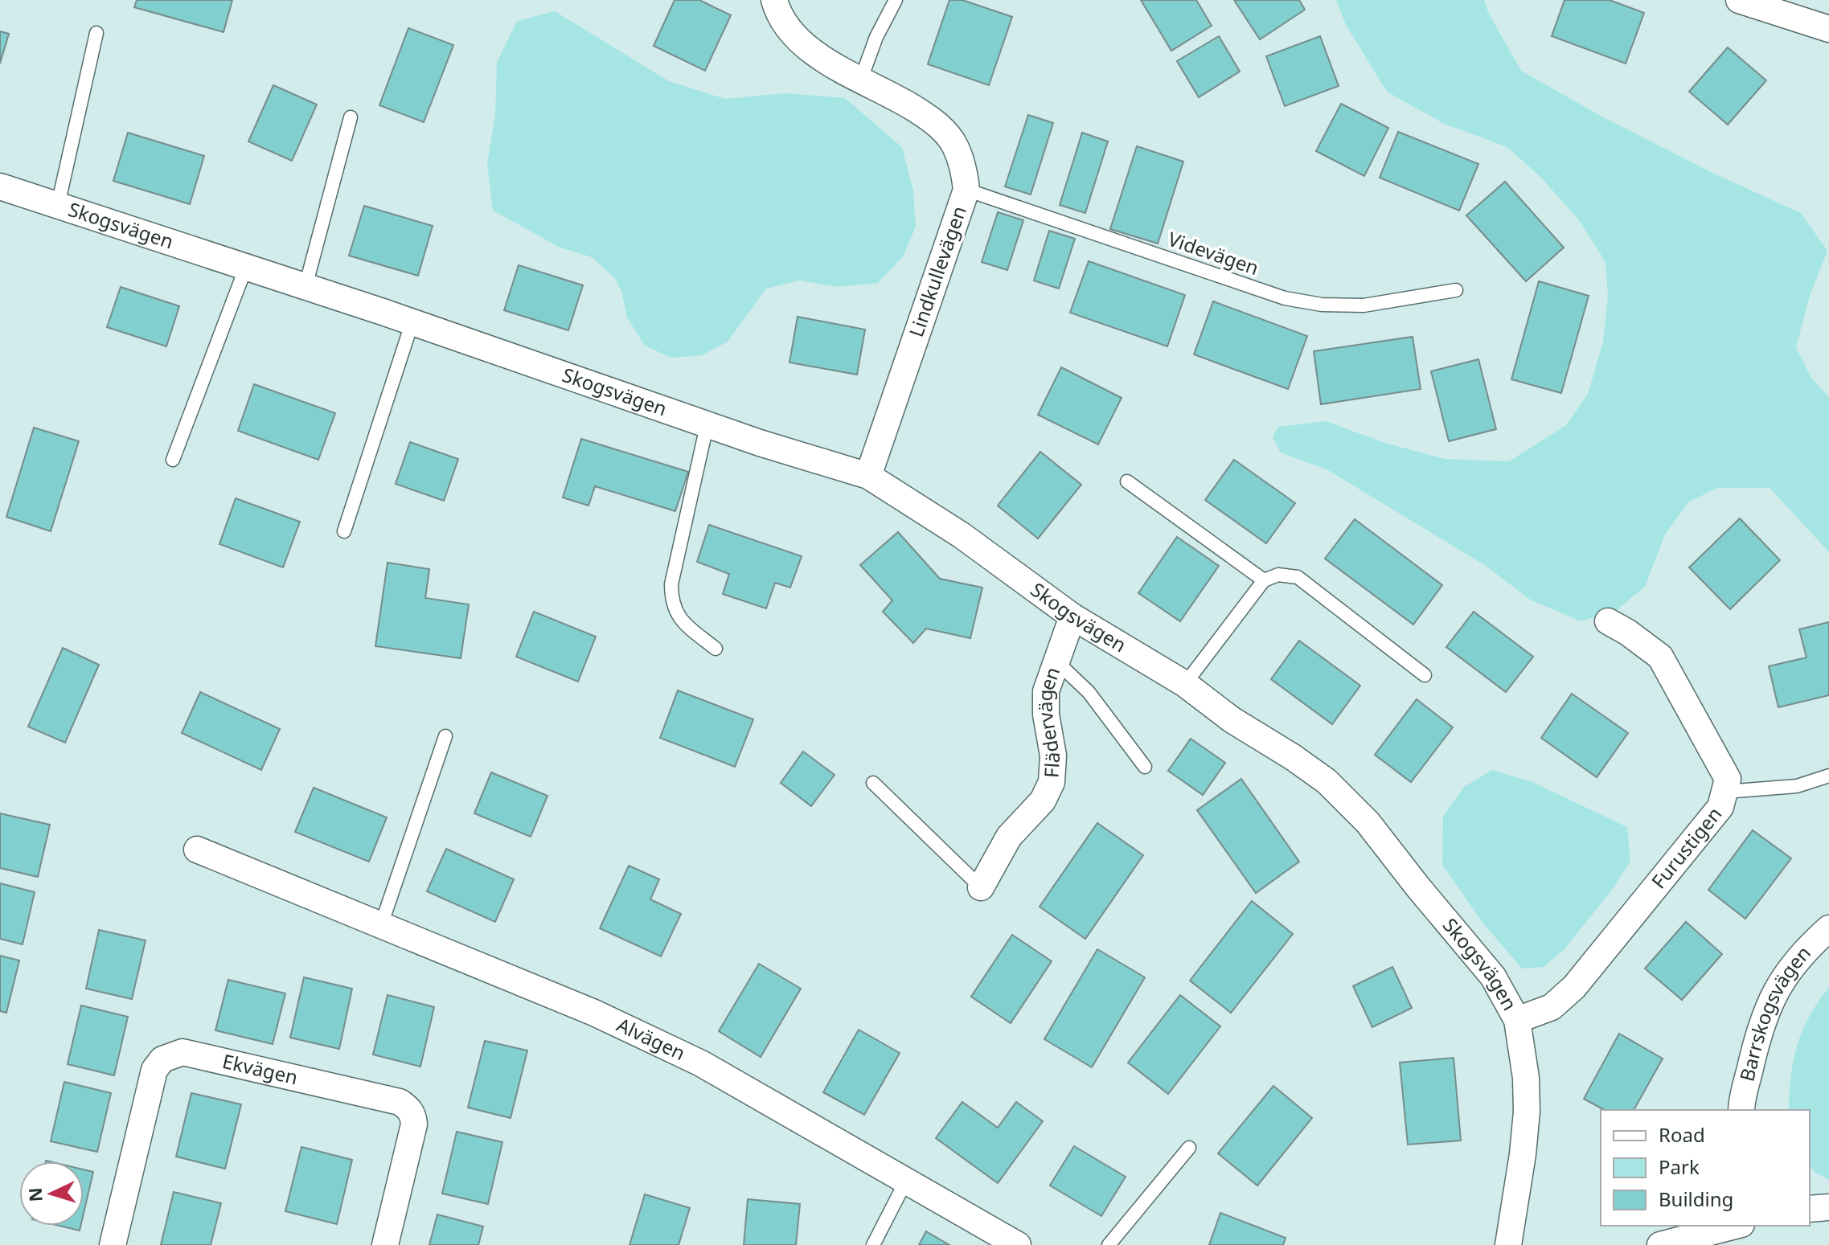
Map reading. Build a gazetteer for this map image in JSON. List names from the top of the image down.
{
  "streets": {
    "street": [
      "Skogsvägen",
      "Lindkullevägen",
      "Flädervägen",
      "Furustigen",
      "Barrskogsvägen",
      "Alvägen",
      "Ekvägen"
    ],
    "lane": ["Videvägen"]
  },
  "crossings": [
    ["Skogsvägen", "Lindkullevägen"],
    ["Skogsvägen", "Flädervägen"],
    ["Skogsvägen", "Furustigen"],
    ["Videvägen", "Lindkullevägen"]
  ],
  "legend": ["Road", "Park", "Building"],
  "north": "left"
}
